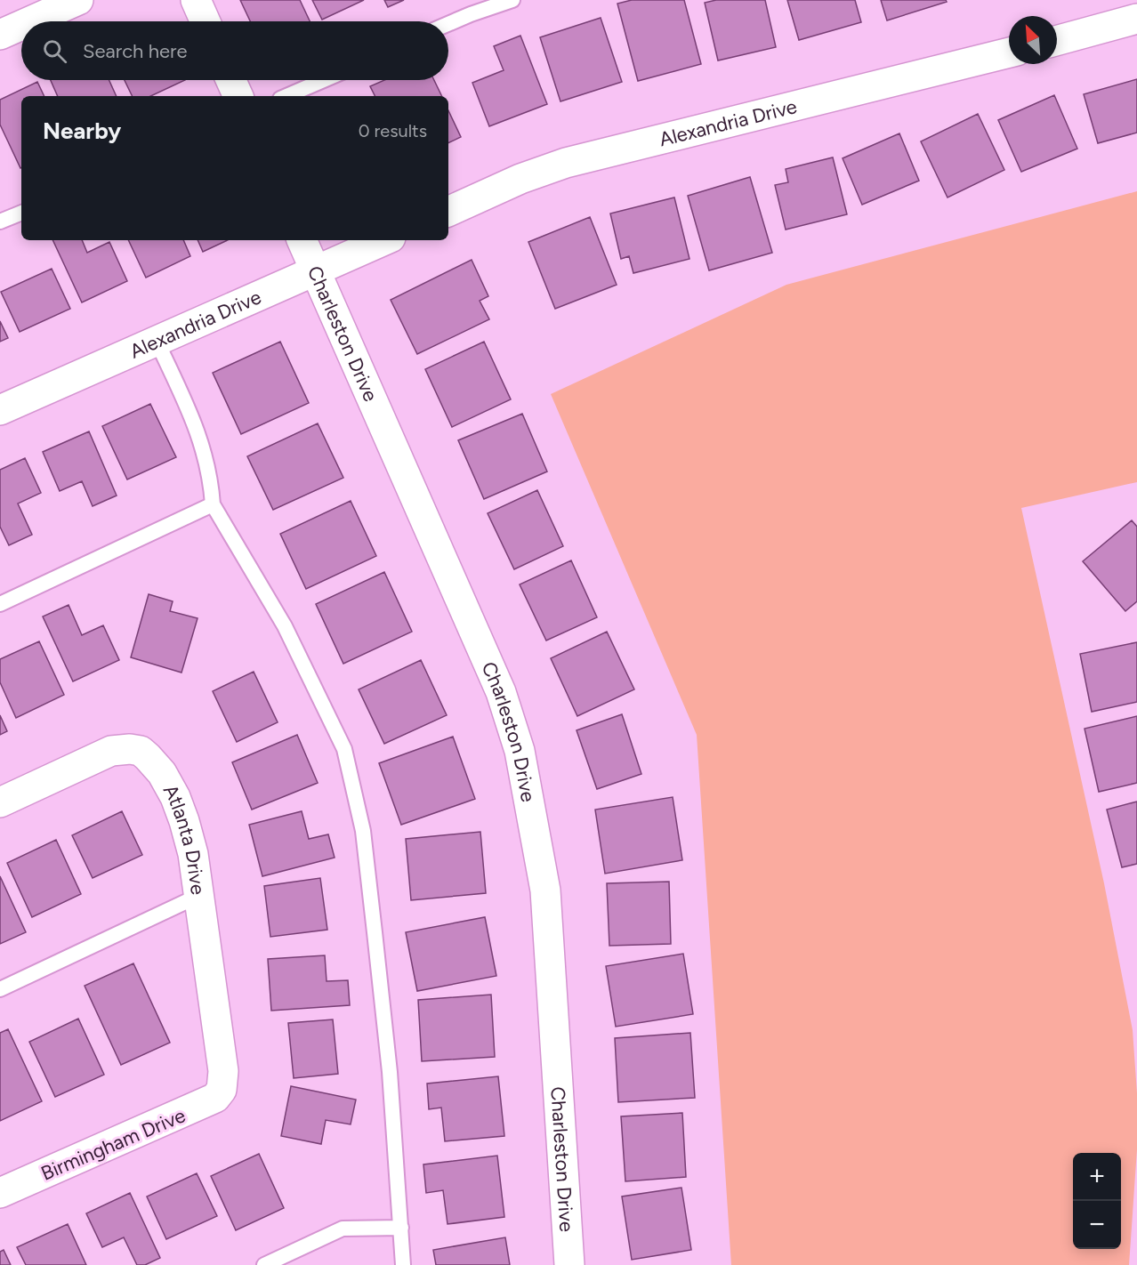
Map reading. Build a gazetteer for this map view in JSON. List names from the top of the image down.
{
  "streets": {
    "street": [
      "Alexandria Drive",
      "Charleston Drive",
      "Atlanta Drive",
      "Birmingham Drive"
    ]
  },
  "crossings": [
    ["Alexandria Drive", "Charleston Drive"],
    ["Atlanta Drive", "Birmingham Drive"]
  ],
  "north": "top left",
  "page": {
    "search": "Search here",
    "heading": ["Nearby", "0 results"],
    "map_buttons": ["+", "−"]
  }
}
